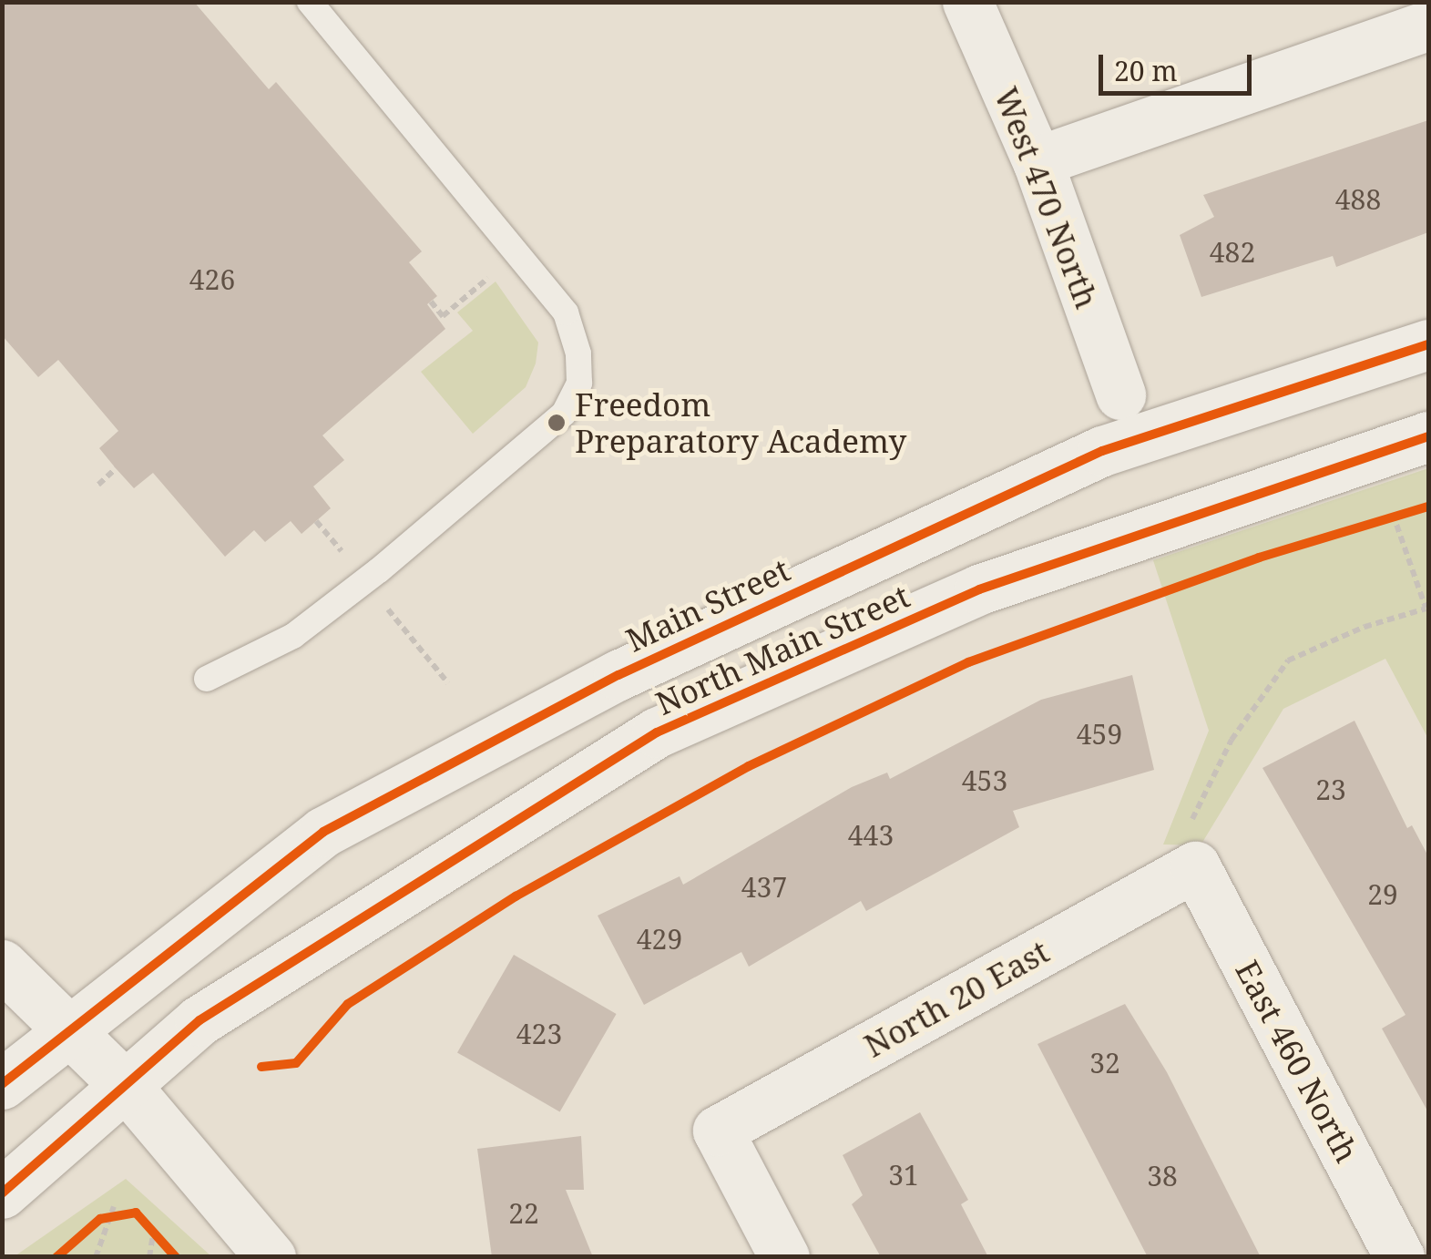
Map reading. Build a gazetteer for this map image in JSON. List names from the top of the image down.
{
  "streets": {
    "main road": [
      "West 470 North",
      "Main Street",
      "North Main Street",
      "North 20 East",
      "East 460 North"
    ]
  },
  "crossings": [
    ["North 20 East", "East 460 North"]
  ],
  "places": ["Freedom Preparatory Academy"],
  "house_numbers": [
    "488",
    "482",
    "426",
    "459",
    "453",
    "23",
    "443",
    "437",
    "29",
    "429",
    "423",
    "32",
    "31",
    "38",
    "22"
  ],
  "scale_bar": "20 m"
}
